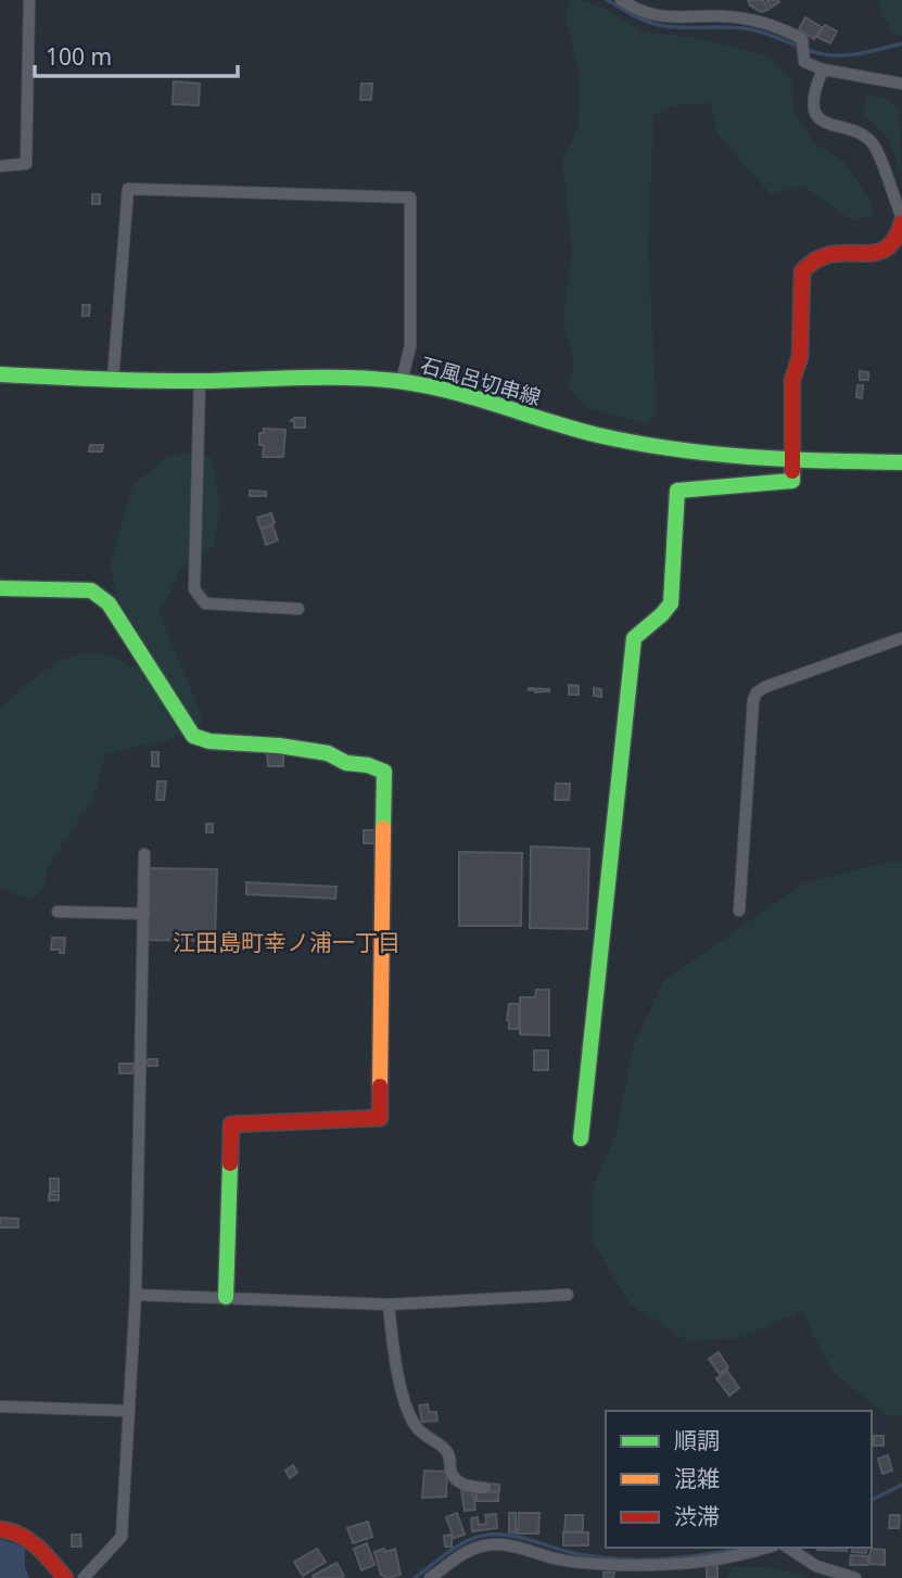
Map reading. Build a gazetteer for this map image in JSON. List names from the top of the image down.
{
  "streets": {
    "street": ["石風呂切串線"]
  },
  "districts": ["江田島町幸ノ浦一丁目"],
  "legend": ["順調", "混雑", "渋滞"],
  "scale_bar": "100 m"
}
